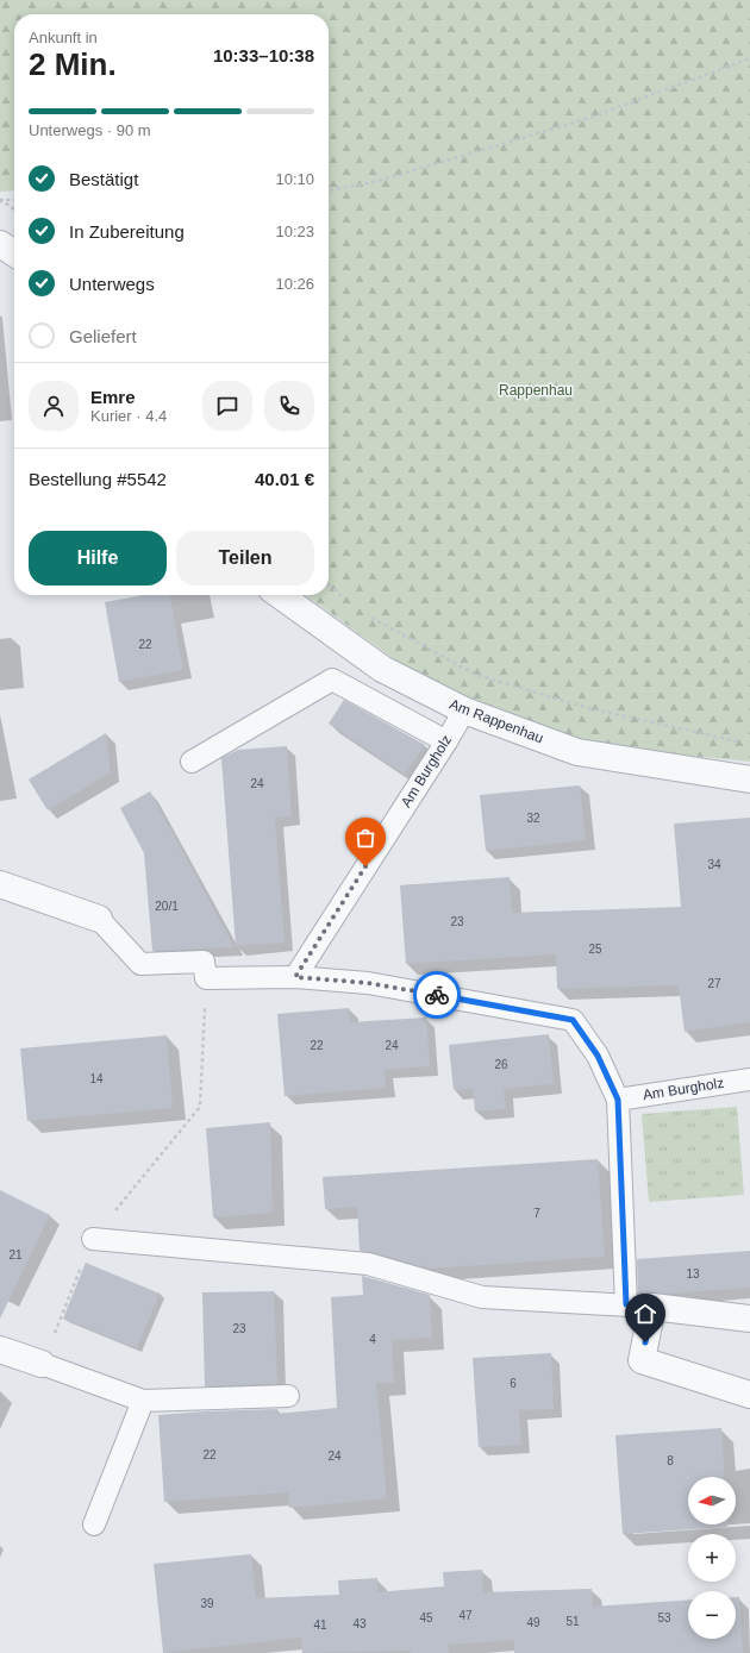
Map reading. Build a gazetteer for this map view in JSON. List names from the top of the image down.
{
  "streets": {
    "street": ["Am Rappenhau"],
    "lane": ["Am Burgholz"]
  },
  "crossings": [
    ["Am Rappenhau", "Am Burgholz"]
  ],
  "parks": ["Rappenhau"],
  "house_numbers": [
    "22",
    "24",
    "32",
    "34",
    "20/1",
    "23",
    "25",
    "27",
    "22",
    "24",
    "26",
    "14",
    "7",
    "21",
    "13",
    "23",
    "4",
    "6",
    "22",
    "24",
    "8",
    "39",
    "47",
    "45",
    "53",
    "51",
    "49",
    "43",
    "41"
  ],
  "north": "left",
  "page": {
    "heading": ["2 Min.", "Ankunft in", "10:33–10:38"],
    "panel": [
      "Emre",
      "Kurier · 4.4",
      "Bestellung #5542",
      "40.01 €"
    ],
    "bar": "Unterwegs · 90 m",
    "list": [
      ["Bestätigt", "10:10"],
      ["In Zubereitung", "10:23"],
      ["Unterwegs", "10:26"],
      "Geliefert"
    ],
    "buttons": ["Hilfe", "Teilen"],
    "map_buttons": ["+", "−"]
  }
}
